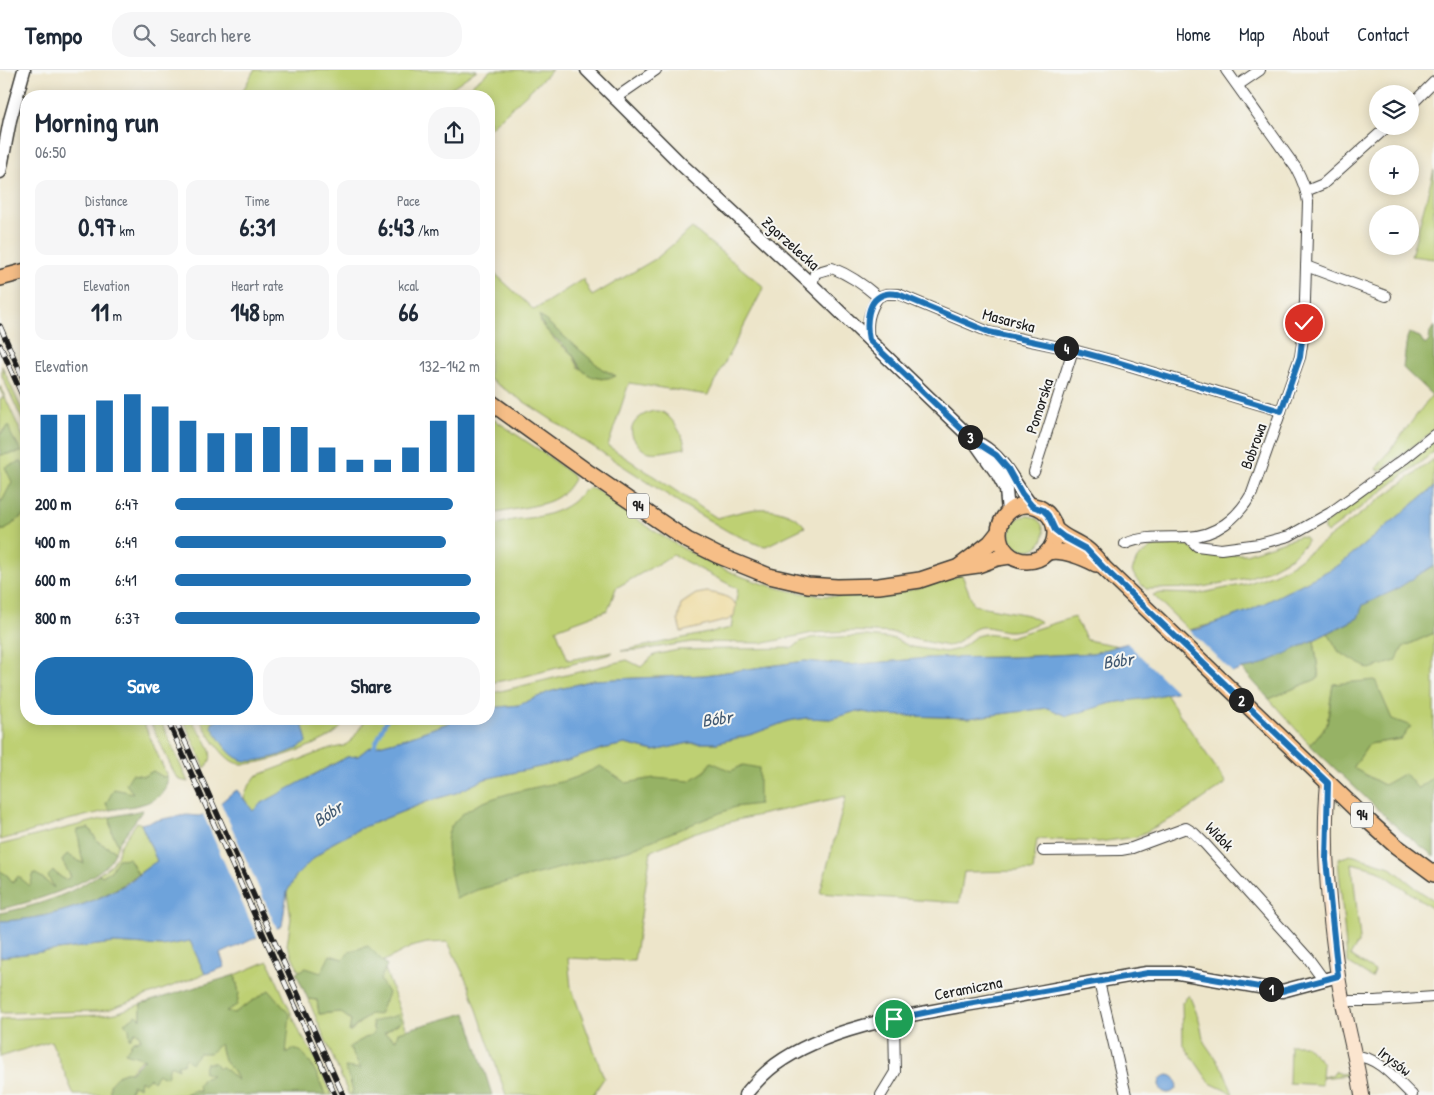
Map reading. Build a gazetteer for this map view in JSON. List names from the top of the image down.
{
  "streets": {
    "main road": ["94"],
    "street": [
      "Zgorzelecka",
      "Masarska",
      "Pomorska",
      "Bobrowa",
      "Widok",
      "Ceramiczna",
      "Irysów"
    ]
  },
  "crossings": [
    ["Zgorzelecka", "94"],
    ["Masarska", "Pomorska"],
    ["Masarska", "Bobrowa"],
    ["Widok", "Ceramiczna"]
  ],
  "water": ["Bóbr"],
  "page": {
    "header": "Tempo",
    "search": "Search here",
    "nav": [
      "Home",
      "Map",
      "About",
      "Contact"
    ],
    "map_buttons": ["+", "−"],
    "heading": ["Morning run", "06:50"],
    "stats": [
      ["Distance", "0.97 km"],
      ["Time", "6:31"],
      ["Pace", "6:43 /km"],
      ["Elevation", "11 m"],
      ["Heart rate", "148 bpm"],
      ["kcal", "66"]
    ],
    "pins": [
      "4",
      "3",
      "2",
      "1"
    ],
    "chart": ["Elevation", "132–142 m"],
    "list": [
      {
        "name": "200 m",
        "note": "6:47"
      },
      {
        "name": "400 m",
        "note": "6:49"
      },
      {
        "name": "600 m",
        "note": "6:41"
      },
      {
        "name": "800 m",
        "note": "6:37"
      }
    ],
    "buttons": ["Save", "Share"]
  }
}
